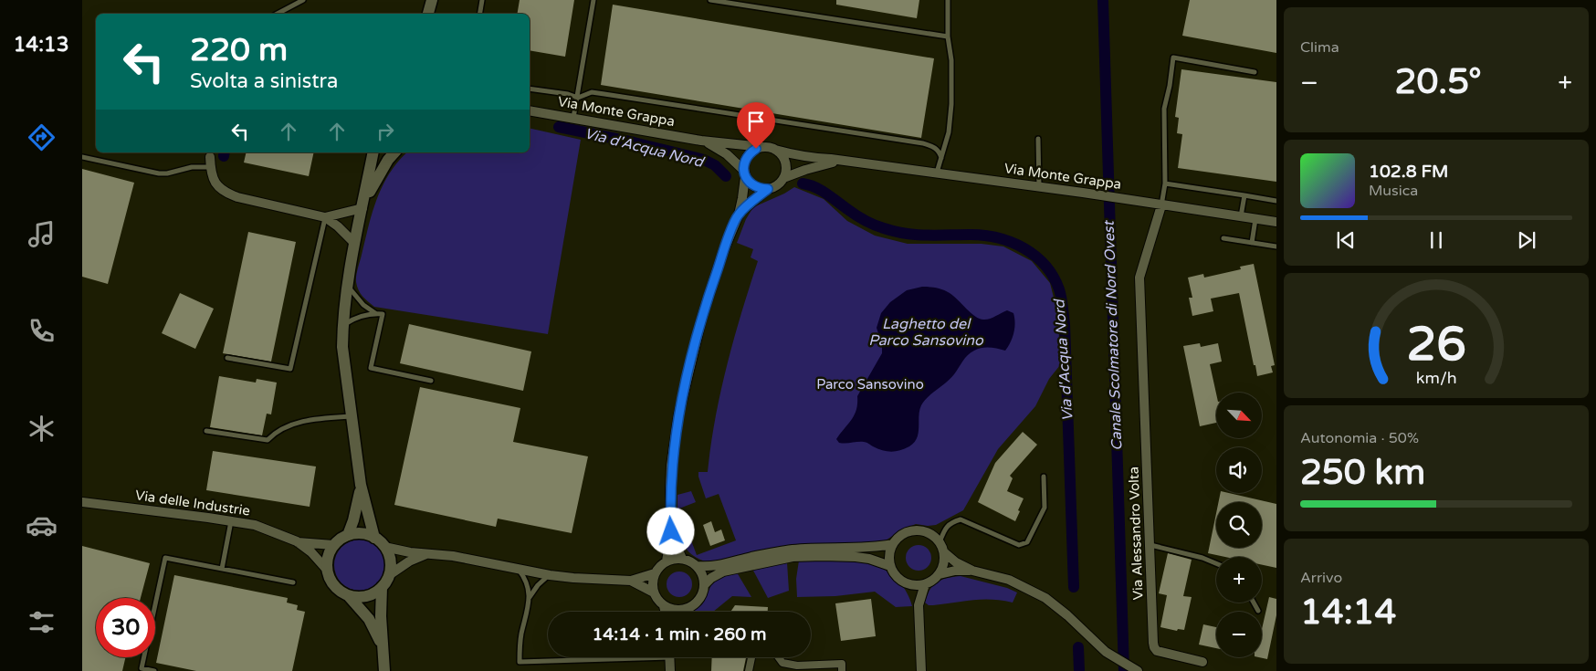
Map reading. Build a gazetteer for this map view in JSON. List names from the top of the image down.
{
  "streets": {
    "street": ["Via Monte Grappa", "Via delle Industrie", "Via Alessandro Volta"]
  },
  "crossings": [
    ["Via Monte Grappa", "Via Alessandro Volta"]
  ],
  "water": ["Via d'Acqua Nord", "Laghetto del Parco Sansovino", "Canale Scolmatore di Nord Ovest"],
  "parks": ["Parco Sansovino"],
  "north": "bottom right",
  "page": {
    "tabs": "14:13",
    "tile": [
      "Clima",
      ["Autonomia · 50%", "250 km"],
      ["Arrivo", "14:14"]
    ],
    "turn": ["220 m", "Svolta a sinistra"],
    "heat": ["−", "20.5°", "+"],
    "song": ["102.8 FM", "Musica"],
    "map_buttons": ["+", "−"],
    "limit": "30",
    "trip": "14:14 · 1 min · 260 m",
    "gauge": ["26", "km/h"]
  }
}
